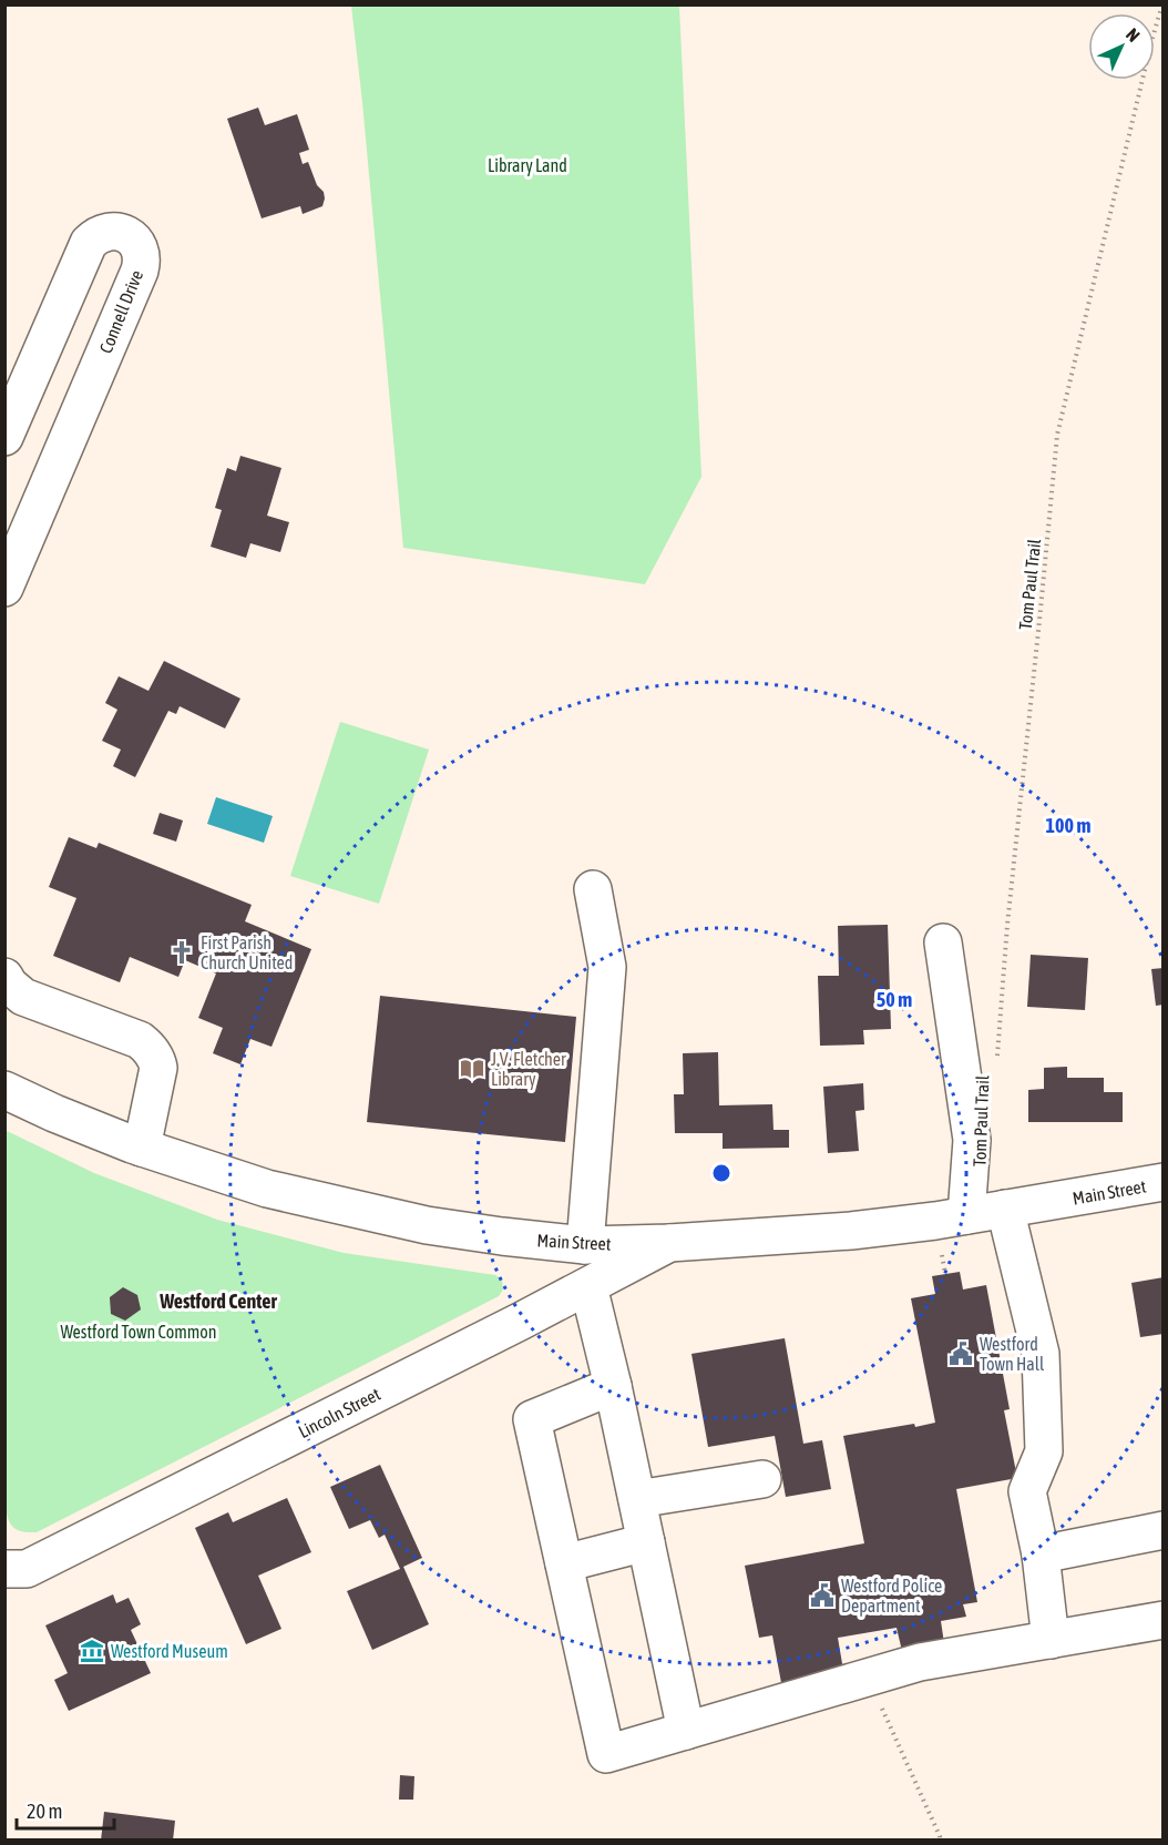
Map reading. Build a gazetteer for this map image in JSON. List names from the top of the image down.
{
  "streets": {
    "street": ["Connell Drive", "Main Street", "Lincoln Street"],
    "path": ["Tom Paul Trail"]
  },
  "crossings": [
    ["Main Street", "Lincoln Street"]
  ],
  "districts": ["Westford Center"],
  "parks": ["Library Land", "Westford Town Common"],
  "places": {
    "church": ["First Parish Church United"],
    "library": ["J.V. Fletcher Library"],
    "public building": ["Westford Town Hall", "Westford Police Department"],
    "museum": ["Westford Museum"]
  },
  "scale_bar": "20 m",
  "north": "top right",
  "rings": ["100 m", "50 m"]
}
